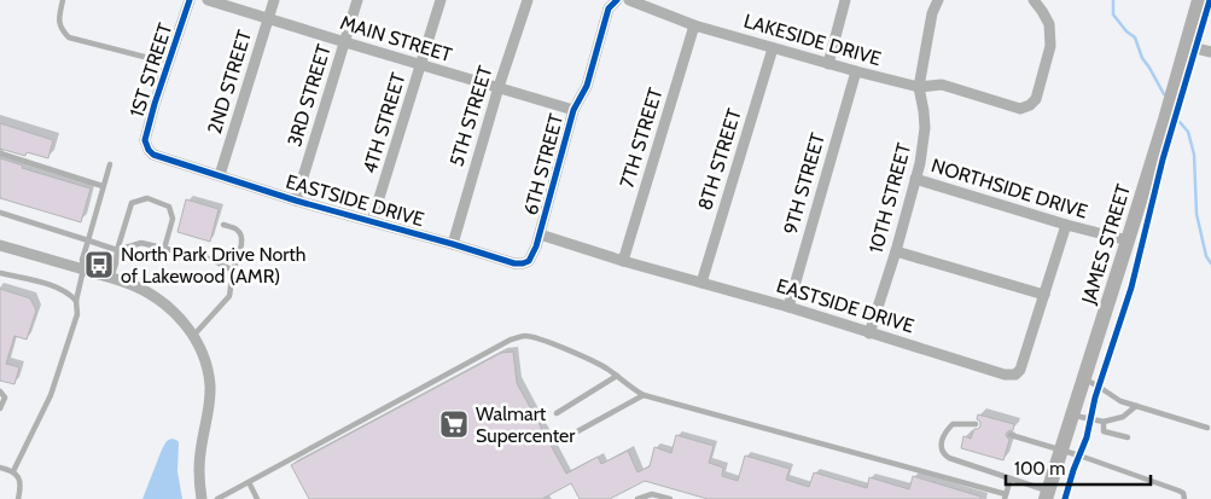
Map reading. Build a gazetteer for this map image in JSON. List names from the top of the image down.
{
  "streets": {
    "street": [
      "MAIN STREET",
      "LAKESIDE DRIVE",
      "1ST STREET",
      "2ND STREET",
      "3RD STREET",
      "5TH STREET",
      "4TH STREET",
      "7TH STREET",
      "8TH STREET",
      "6TH STREET",
      "9TH STREET",
      "NORTHSIDE DRIVE",
      "10TH STREET",
      "EASTSIDE DRIVE",
      "JAMES STREET"
    ]
  },
  "crossings": [
    ["MAIN STREET", "2ND STREET"],
    ["MAIN STREET", "3RD STREET"],
    ["MAIN STREET", "5TH STREET"],
    ["MAIN STREET", "4TH STREET"],
    ["MAIN STREET", "6TH STREET"],
    ["LAKESIDE DRIVE", "7TH STREET"],
    ["LAKESIDE DRIVE", "8TH STREET"],
    ["LAKESIDE DRIVE", "9TH STREET"],
    ["LAKESIDE DRIVE", "10TH STREET"],
    ["1ST STREET", "EASTSIDE DRIVE"],
    ["2ND STREET", "EASTSIDE DRIVE"],
    ["3RD STREET", "EASTSIDE DRIVE"],
    ["5TH STREET", "EASTSIDE DRIVE"],
    ["4TH STREET", "EASTSIDE DRIVE"],
    ["7TH STREET", "EASTSIDE DRIVE"],
    ["8TH STREET", "EASTSIDE DRIVE"],
    ["6TH STREET", "EASTSIDE DRIVE"],
    ["9TH STREET", "EASTSIDE DRIVE"],
    ["NORTHSIDE DRIVE", "10TH STREET"],
    ["NORTHSIDE DRIVE", "EASTSIDE DRIVE"],
    ["NORTHSIDE DRIVE", "JAMES STREET"],
    ["10TH STREET", "EASTSIDE DRIVE"]
  ],
  "places": {
    "bus stop": ["North Park Drive North of Lakewood (AMR)"],
    "supermarket": ["Walmart Supercenter"]
  },
  "scale_bar": "100 m"
}
